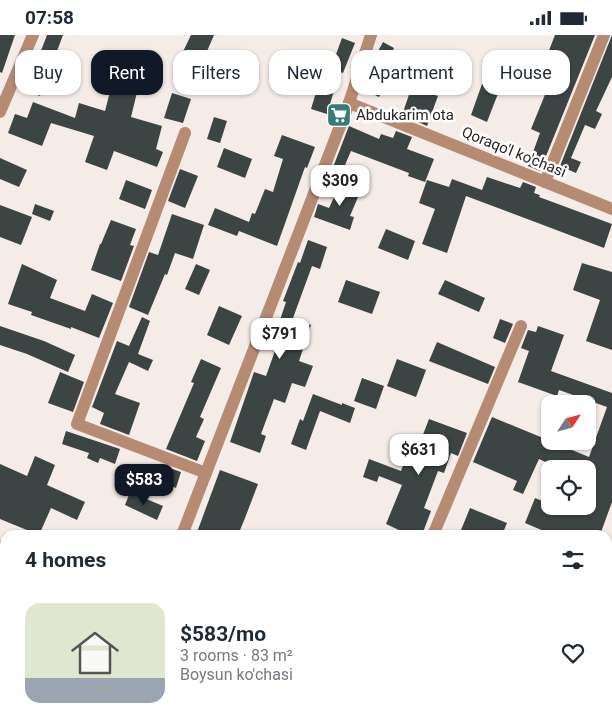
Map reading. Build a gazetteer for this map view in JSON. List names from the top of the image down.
{
  "streets": {
    "street": ["Qoraqo'l ko'chasi"]
  },
  "places": {
    "supermarket": ["Abdukarim ota"]
  },
  "north": "top right",
  "page": {
    "status": "07:58",
    "chip": [
      "Buy",
      "Rent",
      "Filters",
      "New",
      "Apartment",
      "House"
    ],
    "price": [
      "$309",
      "$791",
      "$631",
      "$583"
    ],
    "heading": "4 homes",
    "list": [
      {
        "name": "$583/mo",
        "note": "3 rooms · 83 m² · Boysun ko'chasi"
      }
    ]
  }
}
